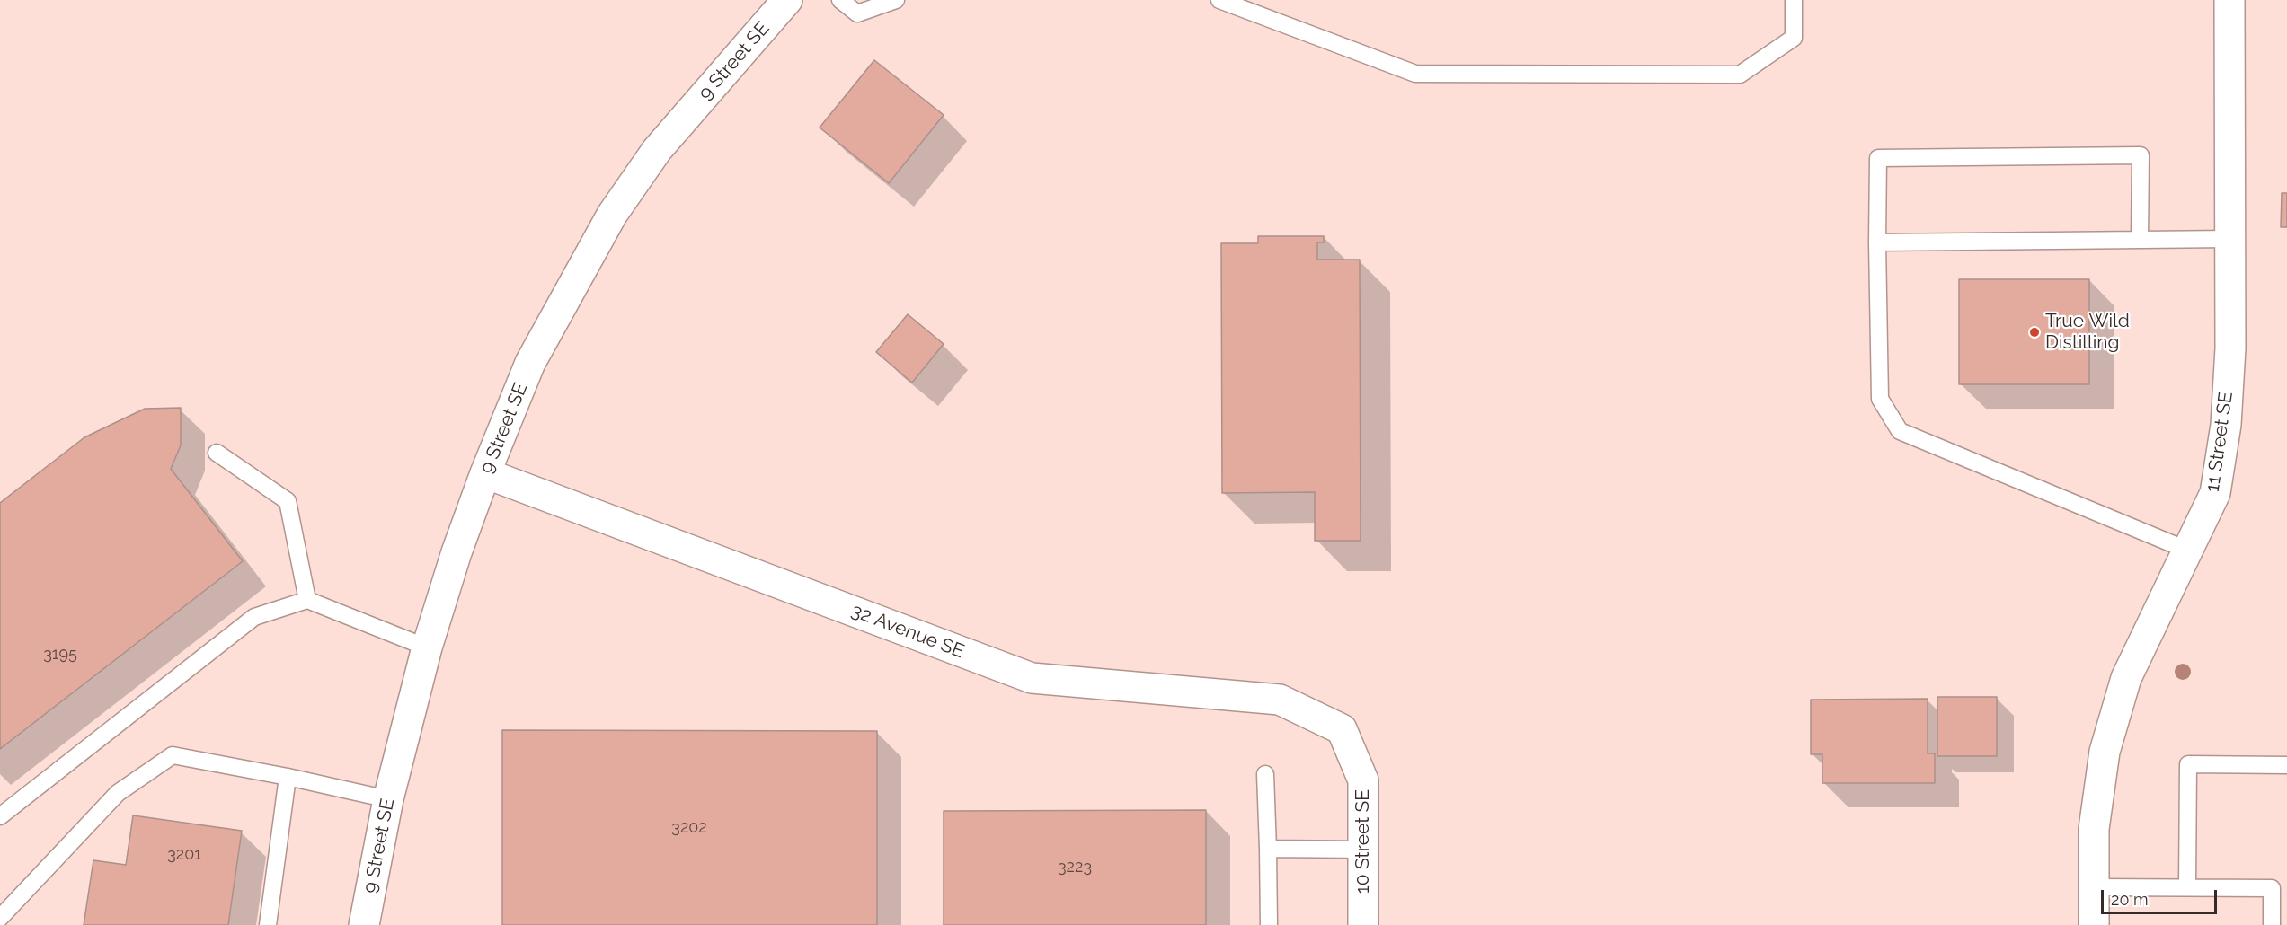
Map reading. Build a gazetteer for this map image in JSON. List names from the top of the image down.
{
  "streets": {
    "street": [
      "9 Street SE",
      "11 Street SE",
      "32 Avenue SE",
      "10 Street SE"
    ]
  },
  "crossings": [
    ["9 Street SE", "32 Avenue SE"],
    ["32 Avenue SE", "10 Street SE"]
  ],
  "places": ["True Wild Distilling"],
  "house_numbers": [
    "3195",
    "3202",
    "3201",
    "3223"
  ],
  "scale_bar": "20 m"
}
